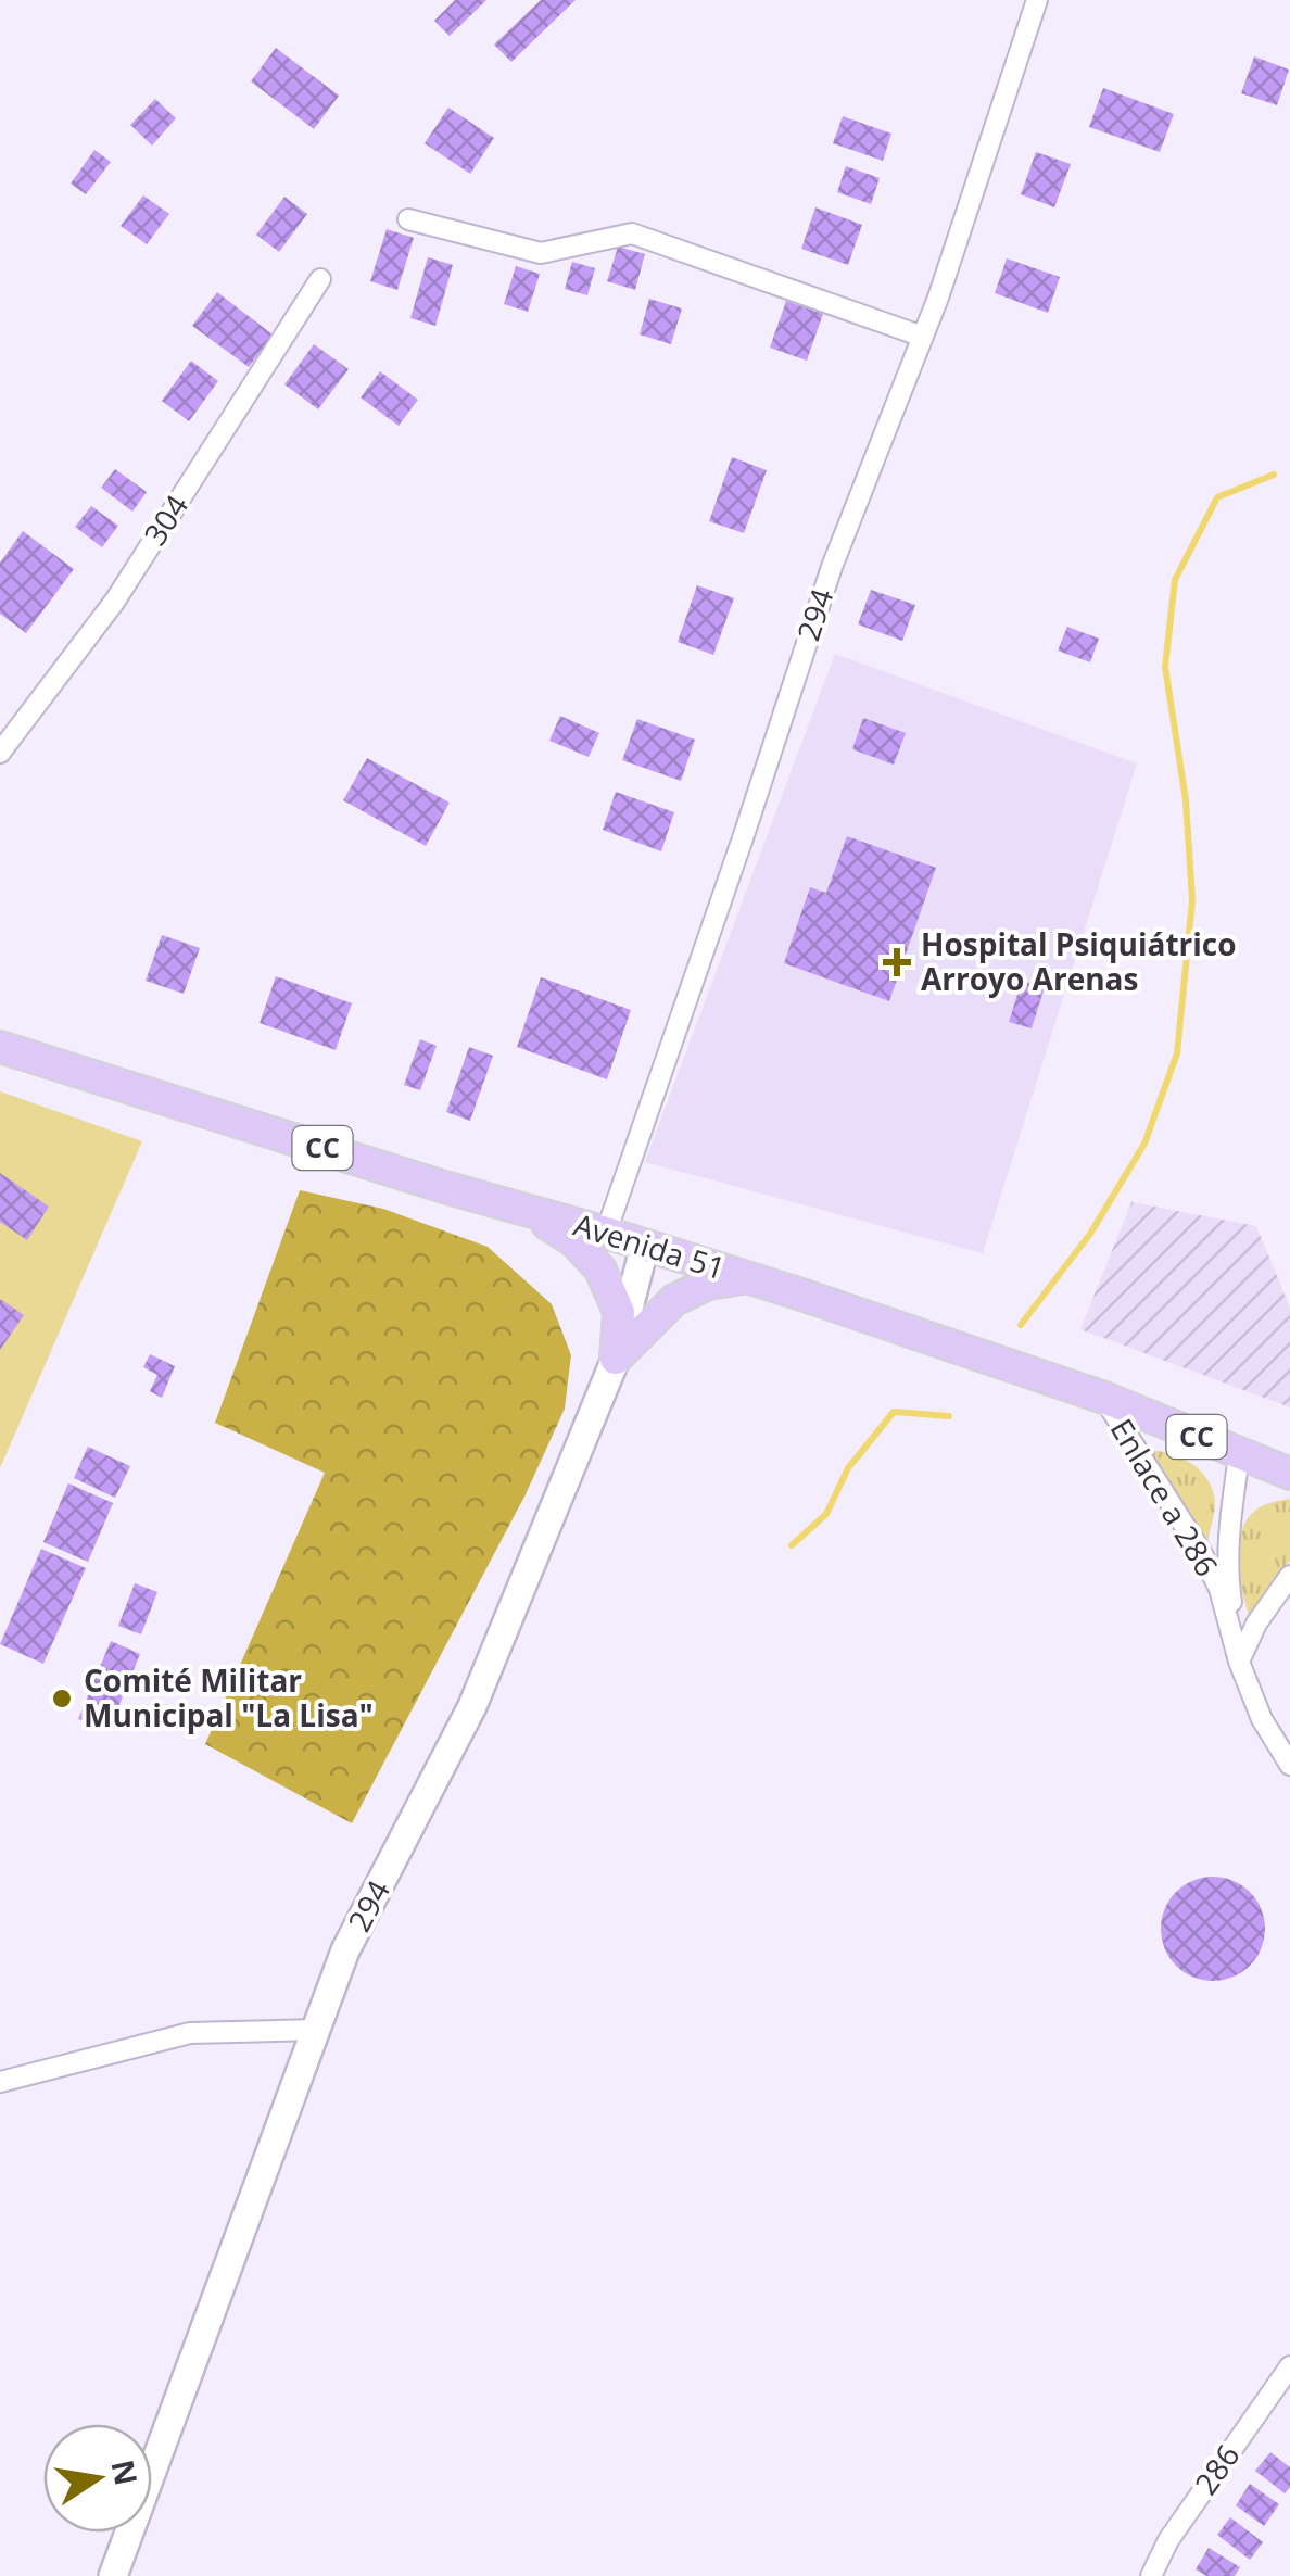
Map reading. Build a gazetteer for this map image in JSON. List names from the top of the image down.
{
  "streets": {
    "main road": ["294", "CC", "Avenida 51"],
    "street": ["304", "Enlace a 286", "286"]
  },
  "crossings": [
    ["294", "Avenida 51"],
    ["Avenida 51", "Enlace a 286"]
  ],
  "places": {
    "health": ["Hospital Psiquiátrico Arroyo Arenas"],
    "other": ["Comité Militar Municipal \"La Lisa\""]
  },
  "north": "right"
}
